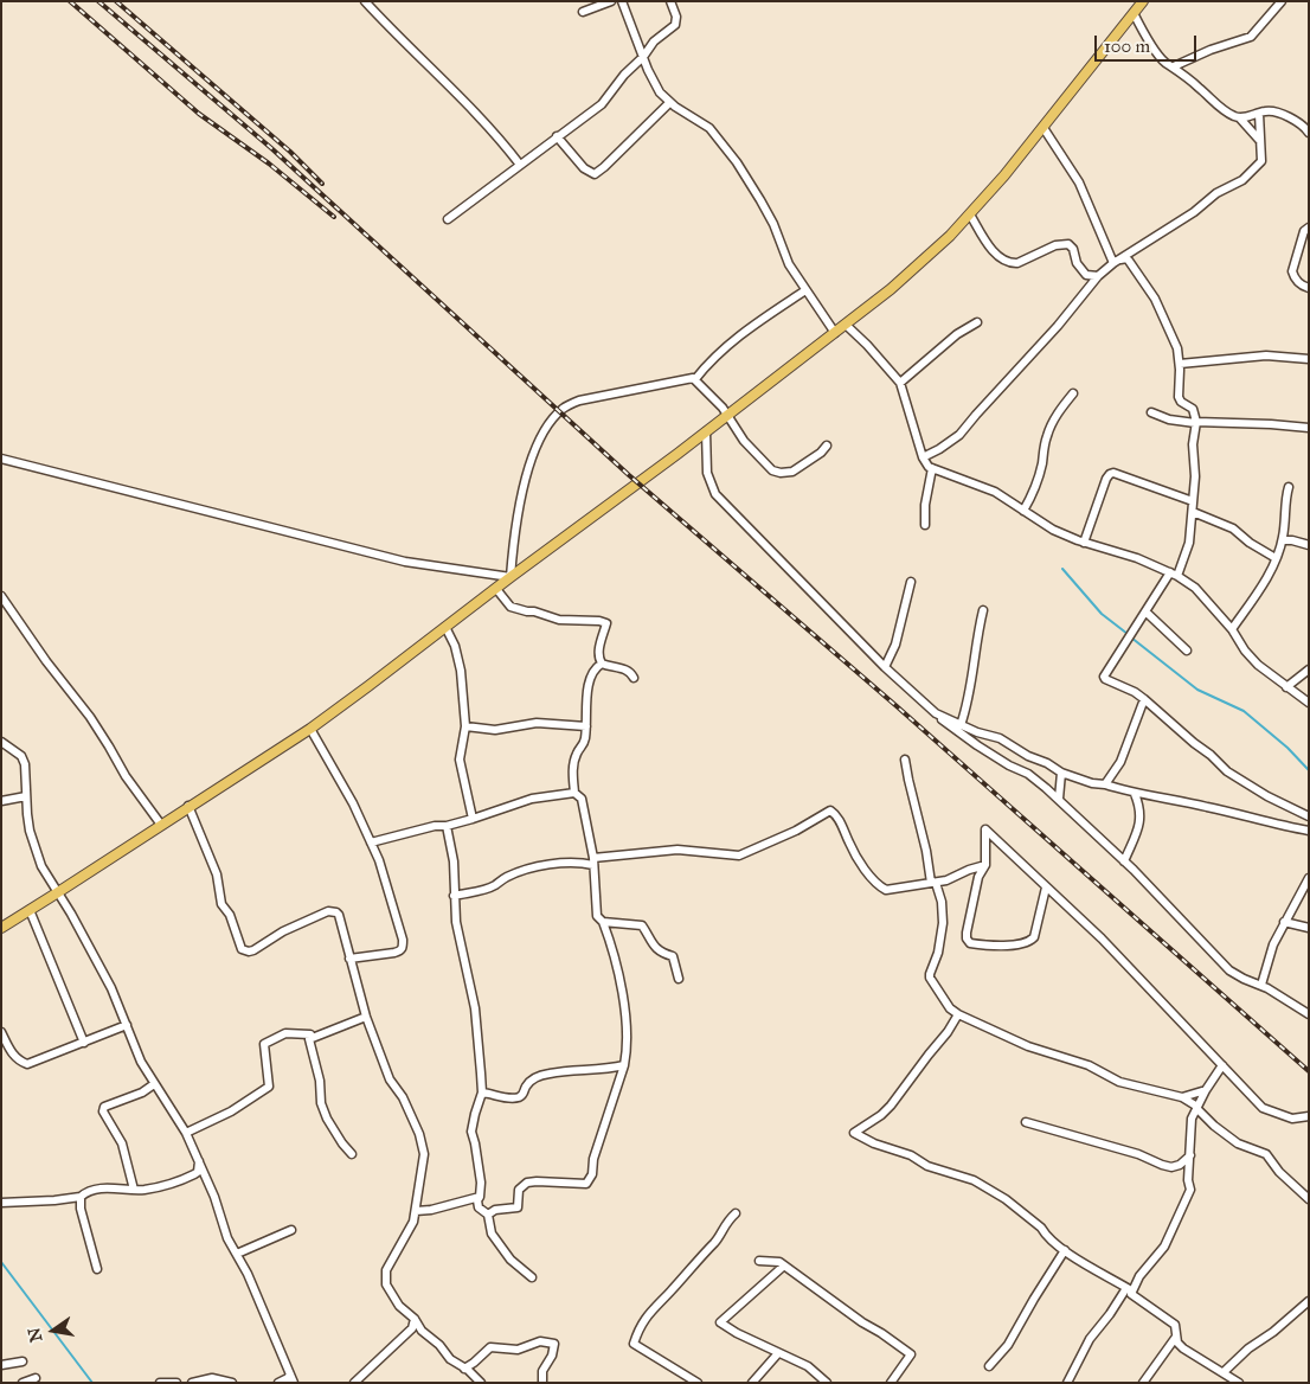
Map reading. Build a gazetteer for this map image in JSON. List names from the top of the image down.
{
  "scale_bar": "100 m",
  "north": "left"
}
